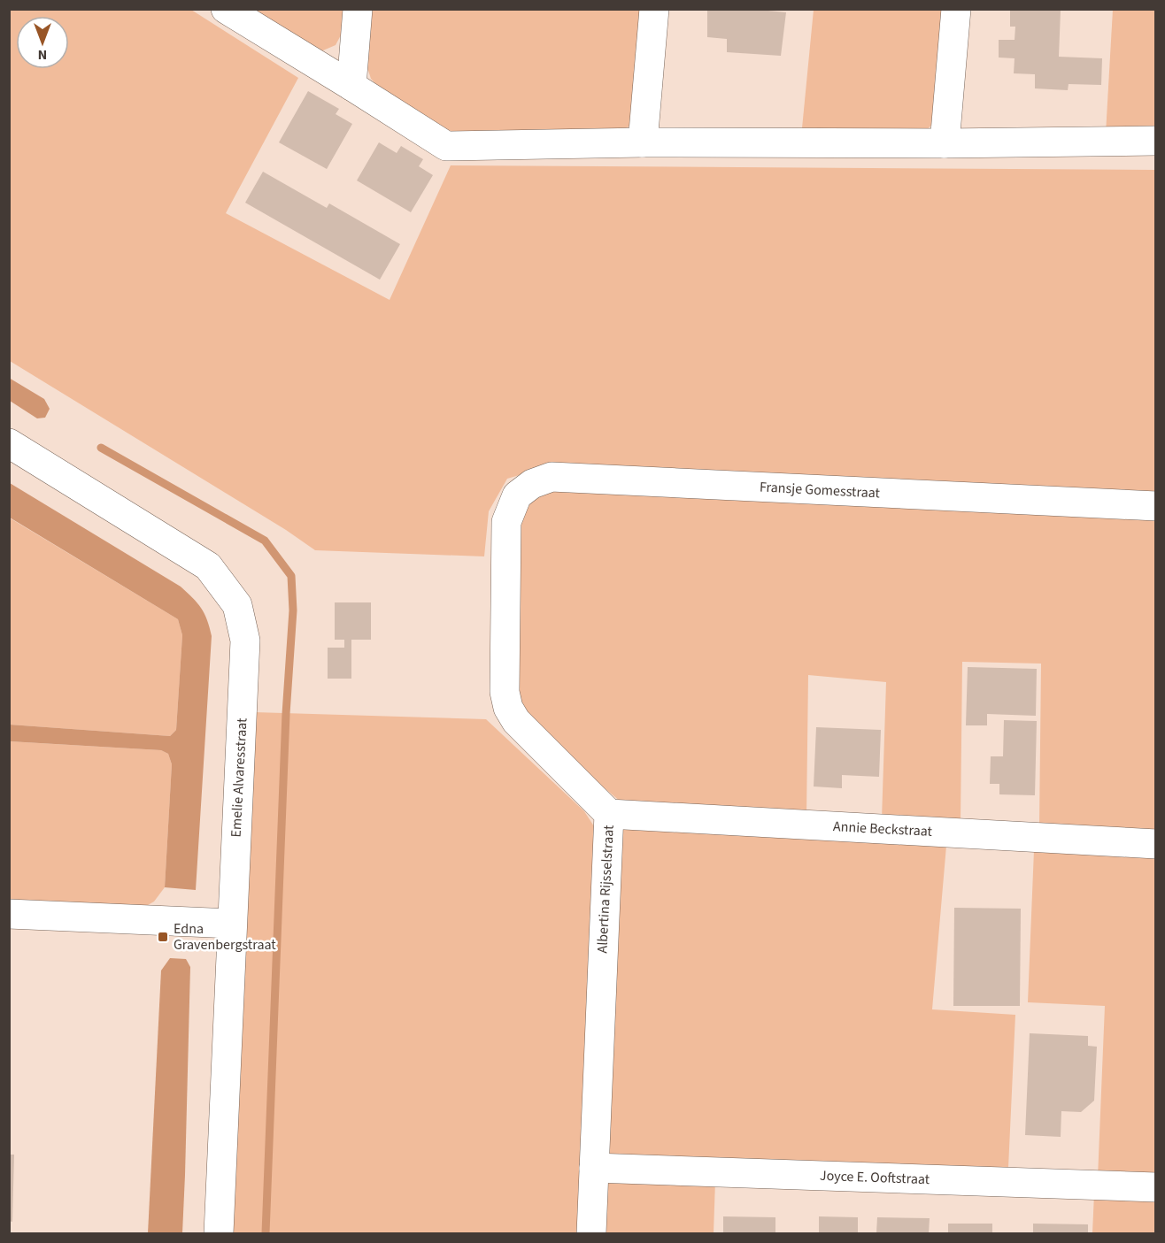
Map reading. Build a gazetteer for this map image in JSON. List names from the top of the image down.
{
  "streets": {
    "street": [
      "Fransje Gomesstraat",
      "Emelie Alvaresstraat",
      "Annie Beckstraat",
      "Albertina Rijsselstraat",
      "Joyce E. Ooftstraat"
    ]
  },
  "crossings": [
    ["Fransje Gomesstraat", "Albertina Rijsselstraat"],
    ["Annie Beckstraat", "Albertina Rijsselstraat"],
    ["Albertina Rijsselstraat", "Joyce E. Ooftstraat"]
  ],
  "places": {
    "transit": ["Edna Gravenbergstraat"]
  },
  "north": "bottom"
}
